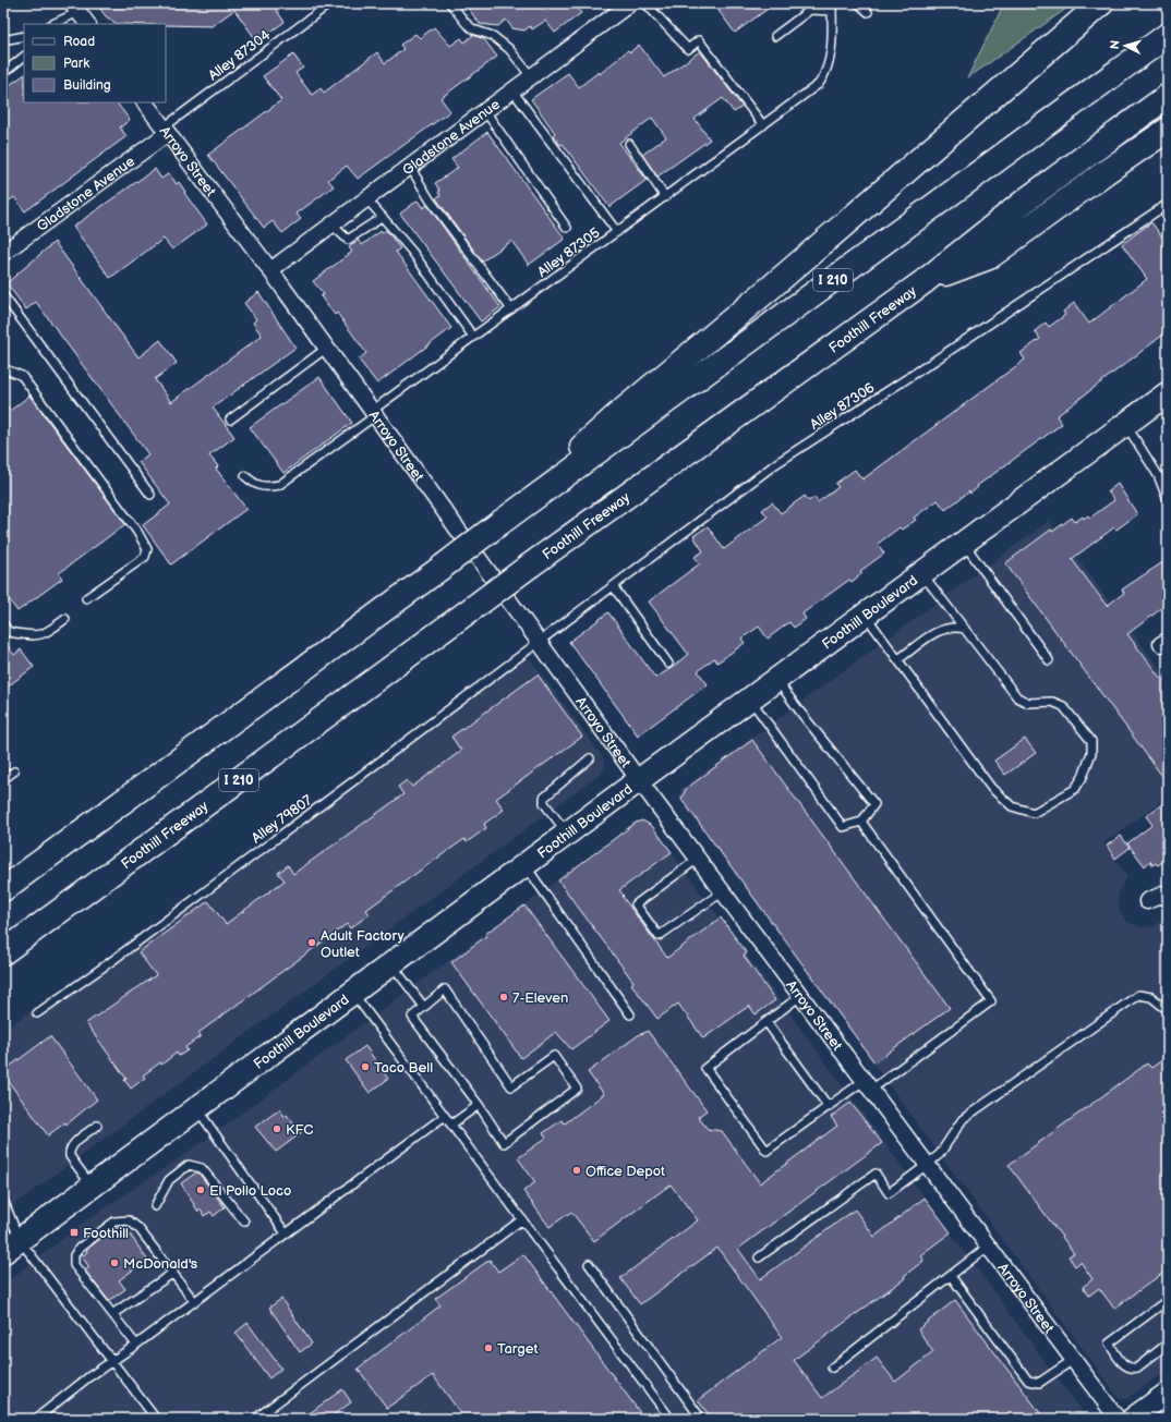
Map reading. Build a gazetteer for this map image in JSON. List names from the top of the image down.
{
  "streets": {
    "highway": ["I 210", "Foothill Freeway"],
    "main road": ["Foothill Boulevard"],
    "street": ["Gladstone Avenue", "Arroyo Street"],
    "lane": [
      "Alley 87304",
      "Alley 87305",
      "Alley 87306",
      "Alley 79807"
    ]
  },
  "crossings": [
    ["Alley 87304", "Gladstone Avenue"],
    ["Alley 87304", "Arroyo Street"],
    ["Gladstone Avenue", "Arroyo Street"],
    ["Arroyo Street", "Alley 87305"],
    ["Arroyo Street", "Alley 87306"],
    ["Arroyo Street", "Foothill Boulevard"],
    ["Arroyo Street", "Alley 79807"],
    ["Alley 87306", "Alley 79807"]
  ],
  "places": {
    "other": [
      "Adult Factory Outlet",
      "7-Eleven",
      "Taco Bell",
      "KFC",
      "Office Depot",
      "El Pollo Loco",
      "McDonald's",
      "Target"
    ],
    "transit": ["Foothill"]
  },
  "legend": ["Road", "Park", "Building"],
  "north": "left"
}
